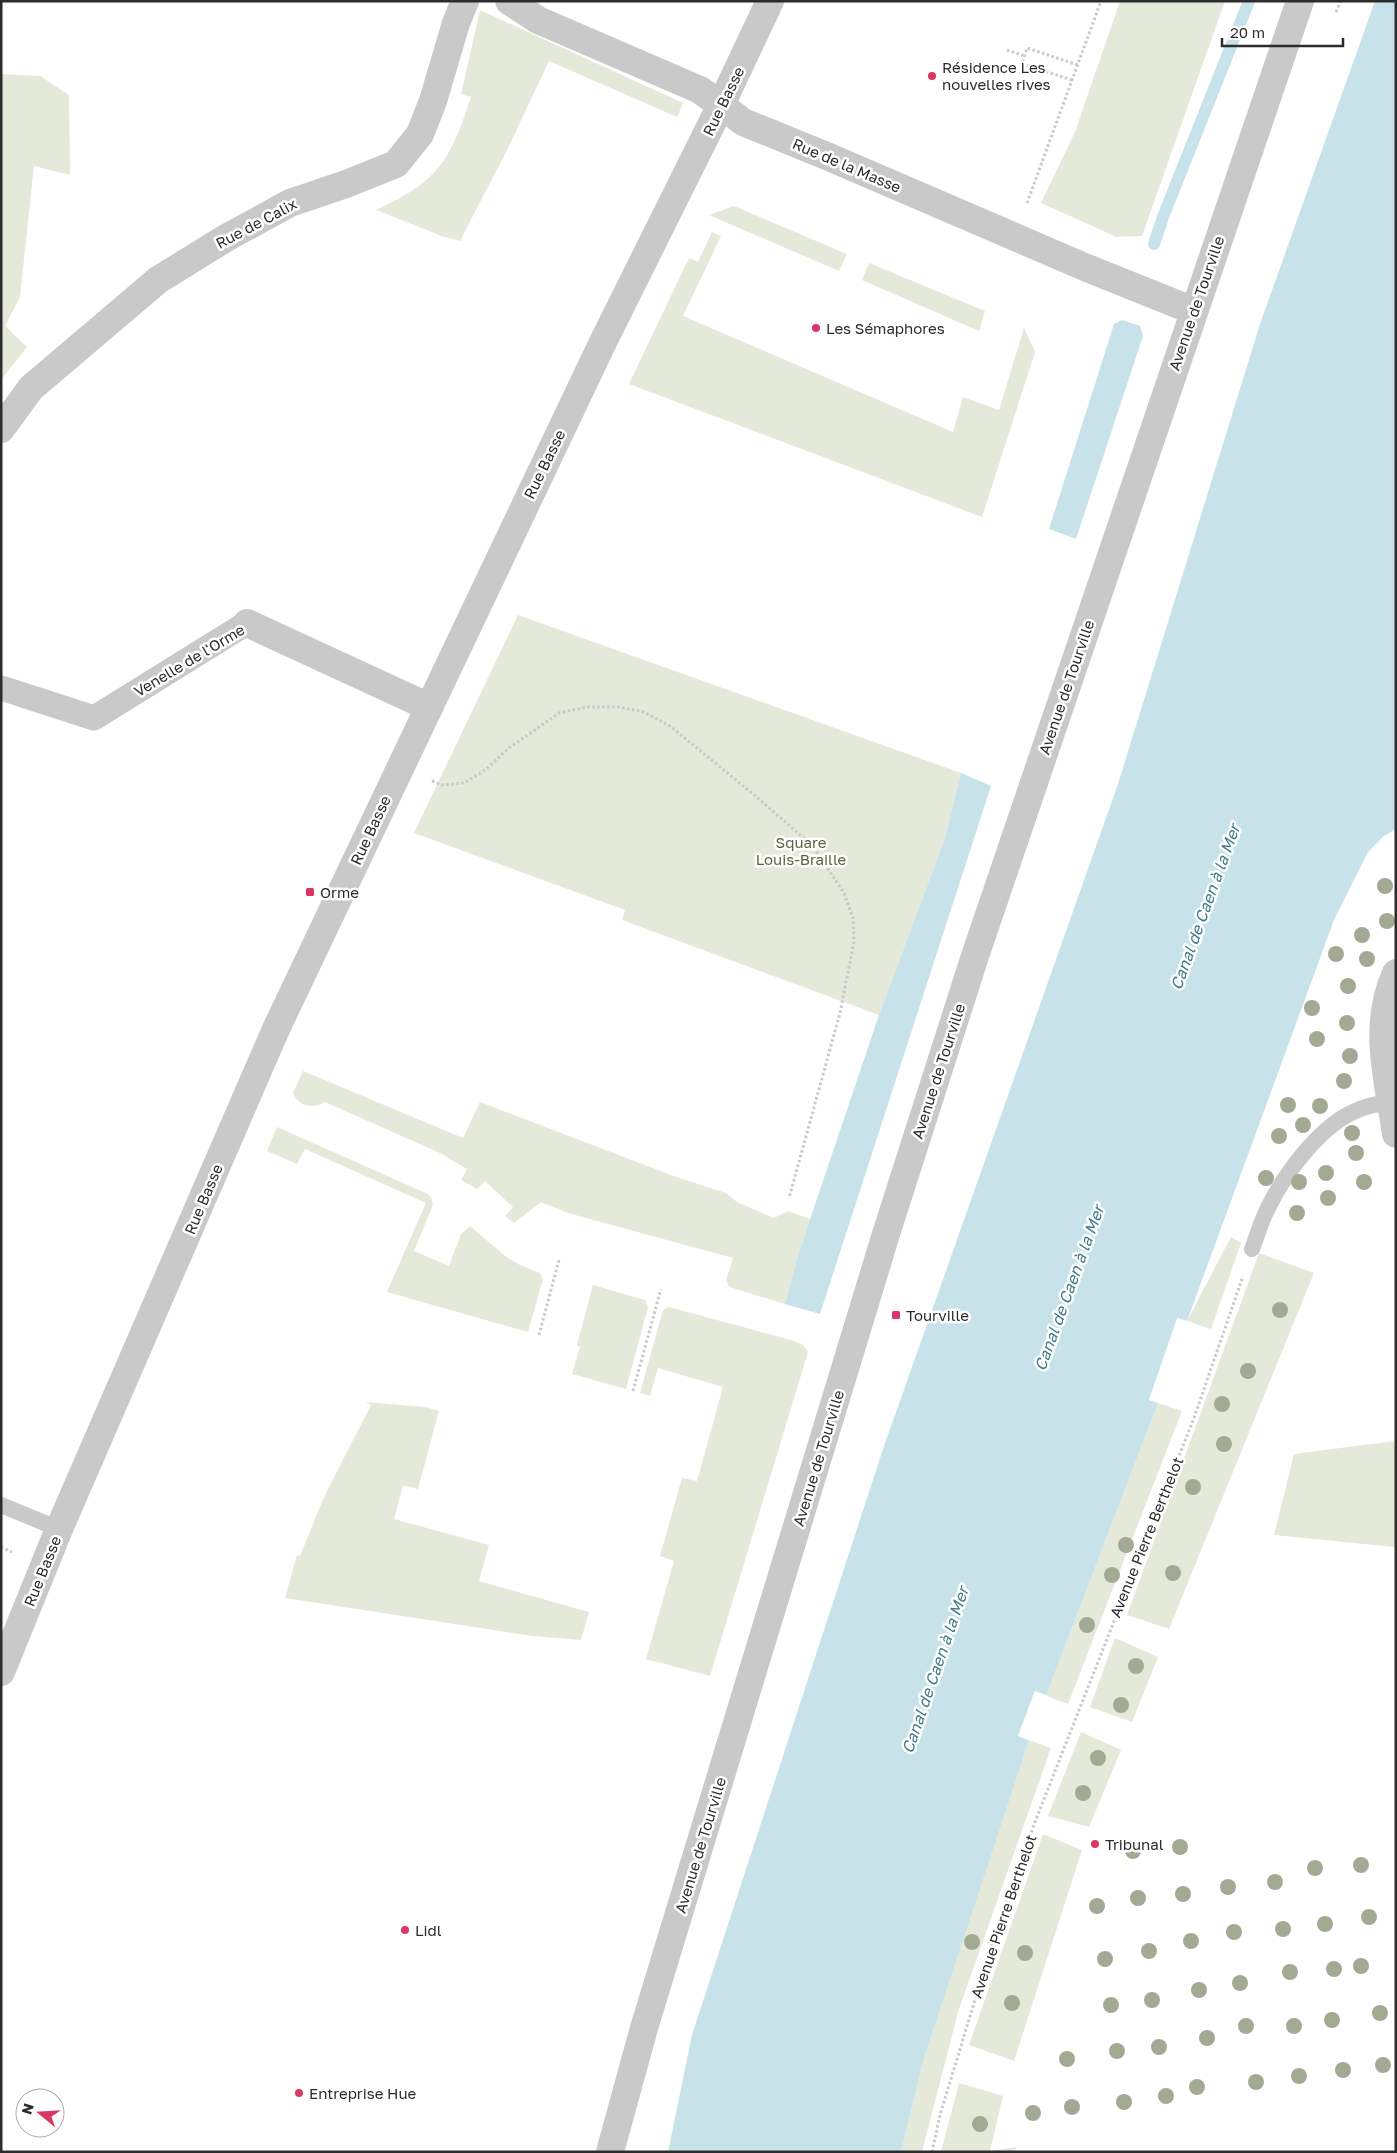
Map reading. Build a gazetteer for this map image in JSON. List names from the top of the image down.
{
  "streets": {
    "street": [
      "Rue Basse",
      "Rue de la Masse",
      "Rue de Calix",
      "Avenue de Tourville",
      "Venelle de l'Orme"
    ],
    "path": ["Avenue Pierre Berthelot"]
  },
  "crossings": [
    ["Rue Basse", "Rue de la Masse"],
    ["Rue Basse", "Venelle de l'Orme"],
    ["Rue de la Masse", "Avenue de Tourville"]
  ],
  "water": ["Canal de Caen à la Mer"],
  "parks": ["Square Louis-Braille"],
  "places": {
    "other": [
      "Résidence Les nouvelles rives",
      "Les Sémaphores",
      "Tribunal",
      "Lidl",
      "Entreprise Hue"
    ],
    "transit": ["Orme", "Tourville"]
  },
  "scale_bar": "20 m",
  "north": "left"
}
